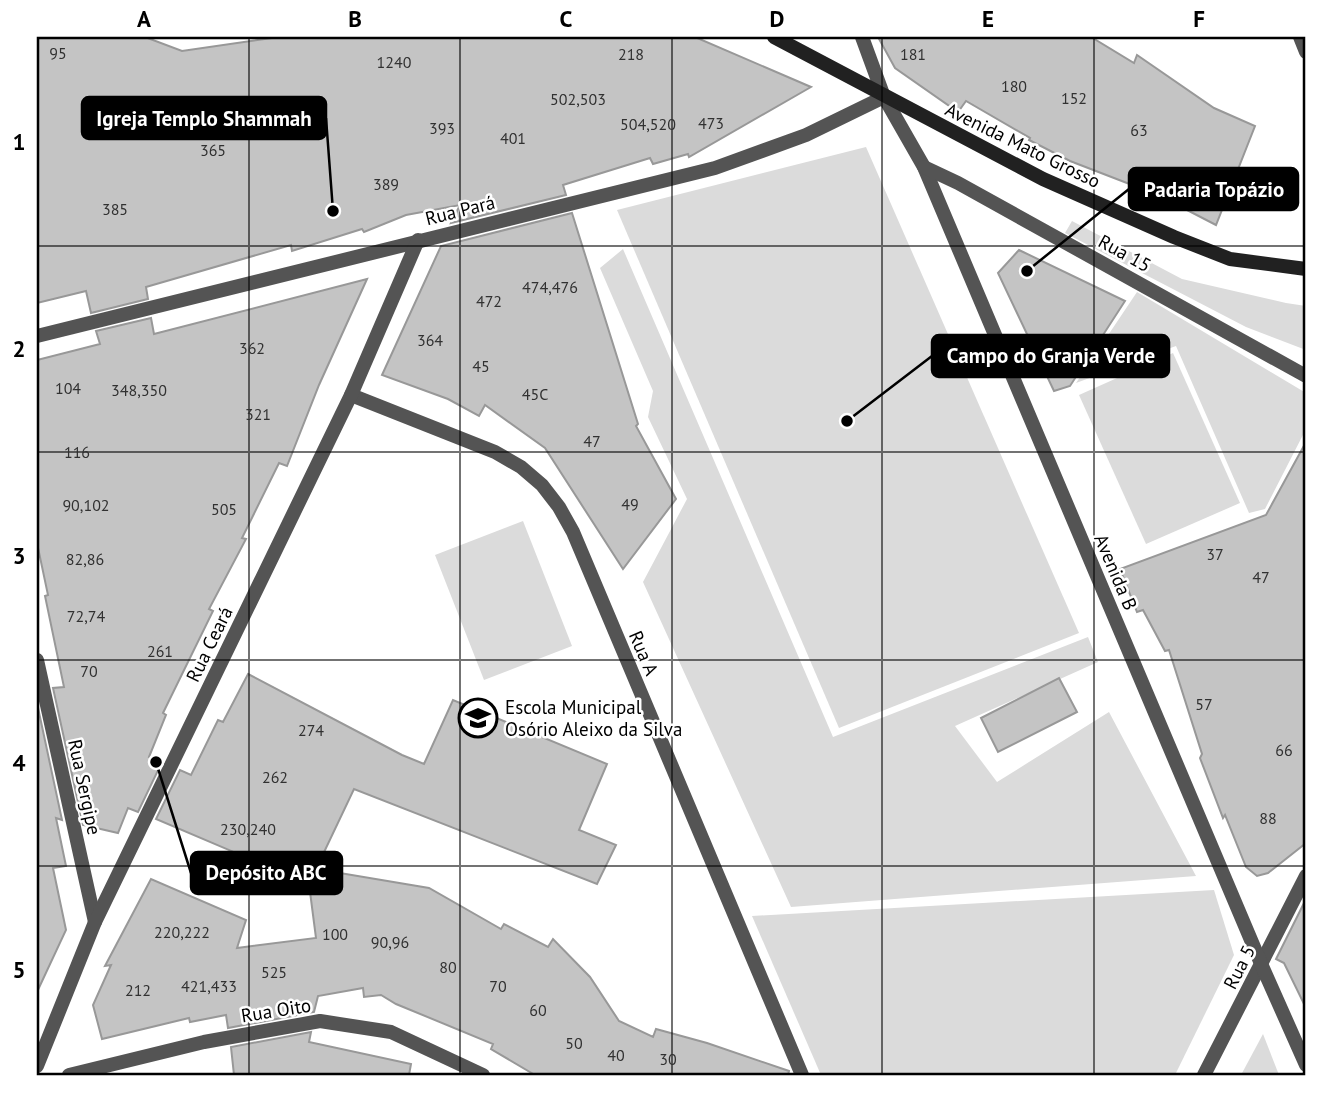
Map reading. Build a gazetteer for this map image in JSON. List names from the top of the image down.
{
  "streets": {
    "main road": ["Avenida Mato Grosso"],
    "street": [
      "Rua Pará",
      "Rua 15",
      "Avenida B",
      "Rua Ceará",
      "Rua A",
      "Rua Sergipe",
      "Rua 5",
      "Rua Oito"
    ]
  },
  "crossings": [
    ["Avenida Mato Grosso", "Rua Pará"],
    ["Avenida Mato Grosso", "Avenida B"],
    ["Rua Pará", "Avenida B"],
    ["Rua Pará", "Rua Ceará"],
    ["Rua 15", "Avenida B"],
    ["Avenida B", "Rua 5"],
    ["Rua Ceará", "Rua A"],
    ["Rua Ceará", "Rua Sergipe"]
  ],
  "places": {
    "other": [
      "Igreja Templo Shammah",
      "Padaria Topázio",
      "Campo do Granja Verde",
      "Depósito ABC"
    ],
    "school or university": ["Escola Municipal Osório Aleixo da Silva"]
  },
  "house_numbers": [
    "95",
    "218",
    "181",
    "1240",
    "180",
    "152",
    "502,503",
    "473",
    "504,520",
    "393",
    "63",
    "401",
    "365",
    "389",
    "385",
    "474,476",
    "472",
    "364",
    "362",
    "45",
    "104",
    "348,350",
    "45C",
    "321",
    "47",
    "116",
    "49",
    "90,102",
    "505",
    "37",
    "82,86",
    "47",
    "72,74",
    "261",
    "70",
    "57",
    "274",
    "66",
    "262",
    "88",
    "230,240",
    "220,222",
    "100",
    "90,96",
    "80",
    "525",
    "421,433",
    "70",
    "212",
    "60",
    "50",
    "40",
    "30"
  ],
  "grid": {
    "columns": [
      "A",
      "B",
      "C",
      "D",
      "E",
      "F"
    ],
    "rows": [
      "1",
      "2",
      "3",
      "4",
      "5"
    ]
  }
}
